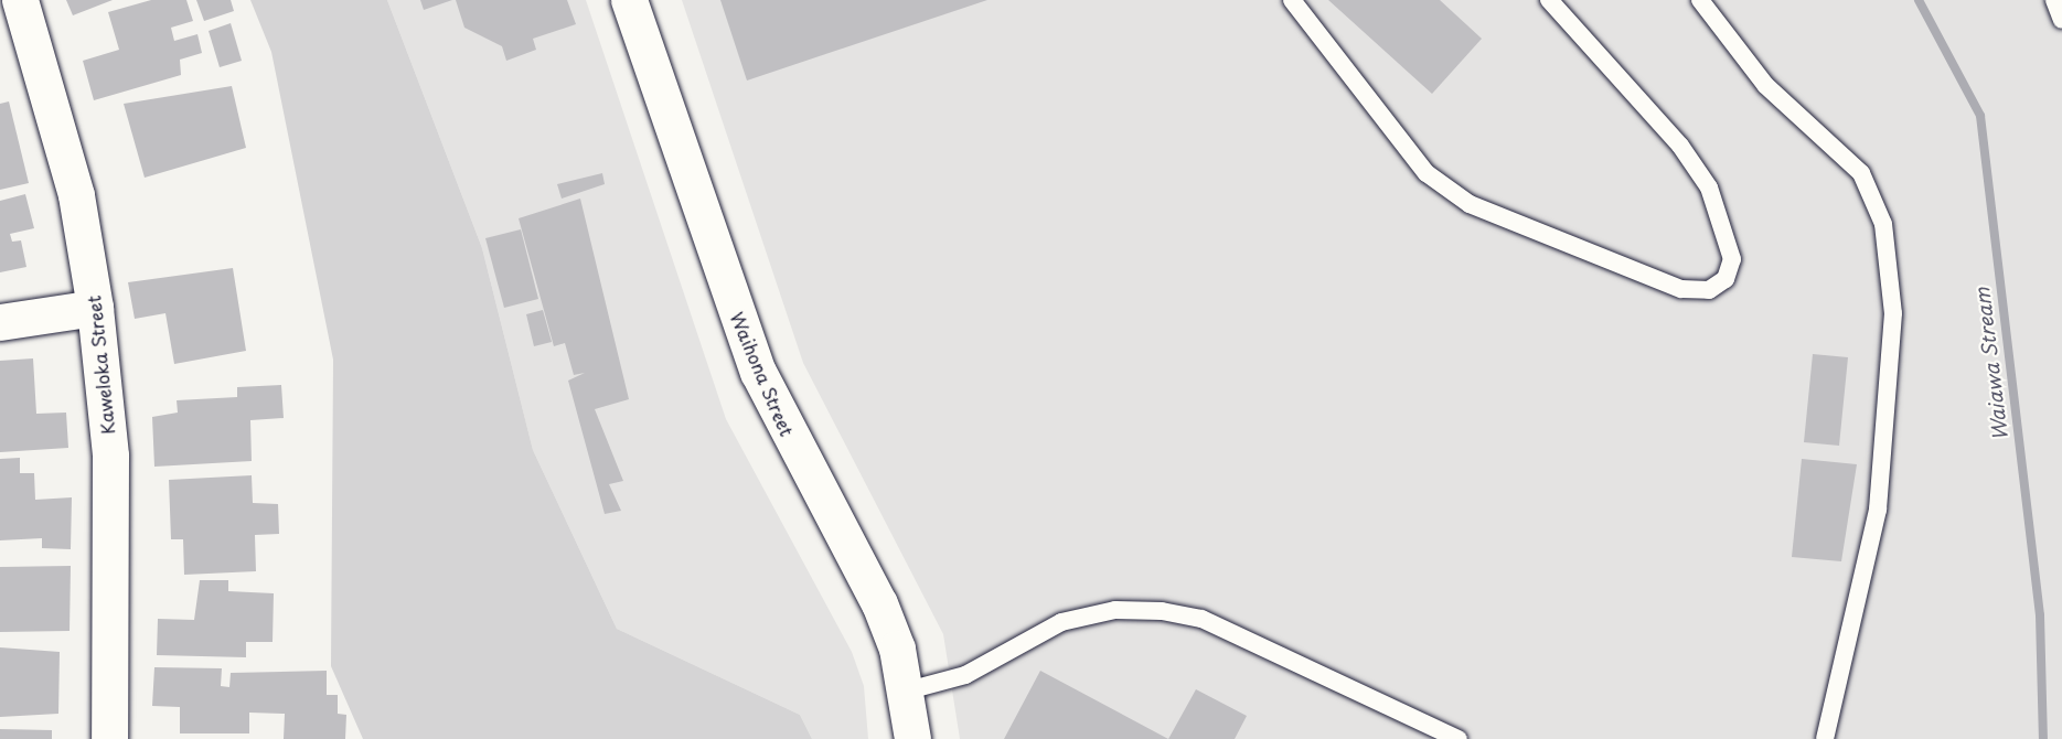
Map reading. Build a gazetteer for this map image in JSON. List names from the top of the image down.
{
  "streets": {
    "street": ["Kaweloka Street", "Waihona Street"]
  },
  "water": ["Waiawa Stream"]
}
